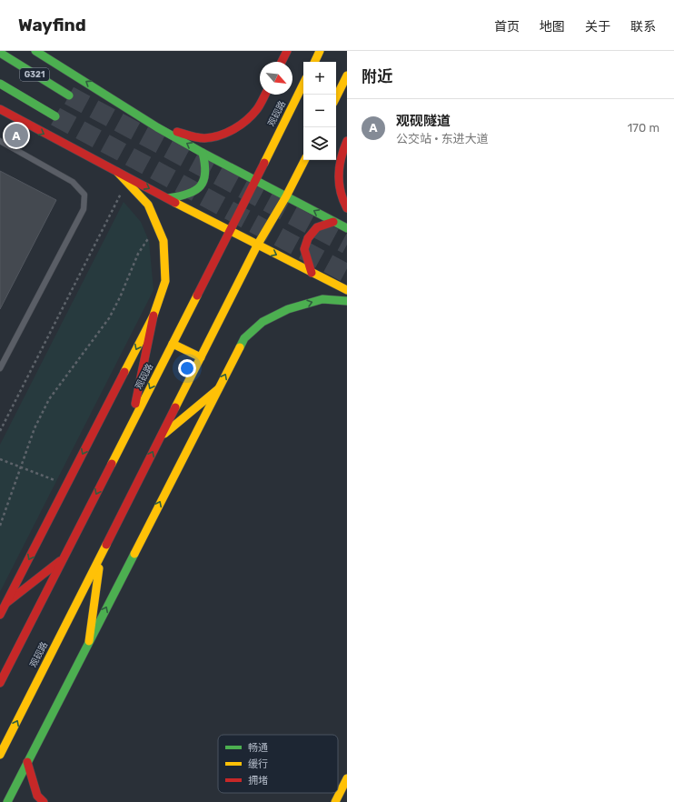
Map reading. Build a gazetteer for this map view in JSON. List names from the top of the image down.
{
  "streets": {
    "main road": ["G321", "观砚路"]
  },
  "legend": ["畅通", "缓行", "拥堵"],
  "north": "bottom right",
  "page": {
    "header": "Wayfind",
    "nav": [
      "首页",
      "地图",
      "关于",
      "联系"
    ],
    "heading": "附近",
    "map_buttons": ["+", "−"],
    "list": [
      {
        "mark": "A",
        "name": "观砚隧道",
        "note": "公交站 · 东进大道",
        "value": "170 m"
      }
    ],
    "pins": "A"
  }
}
